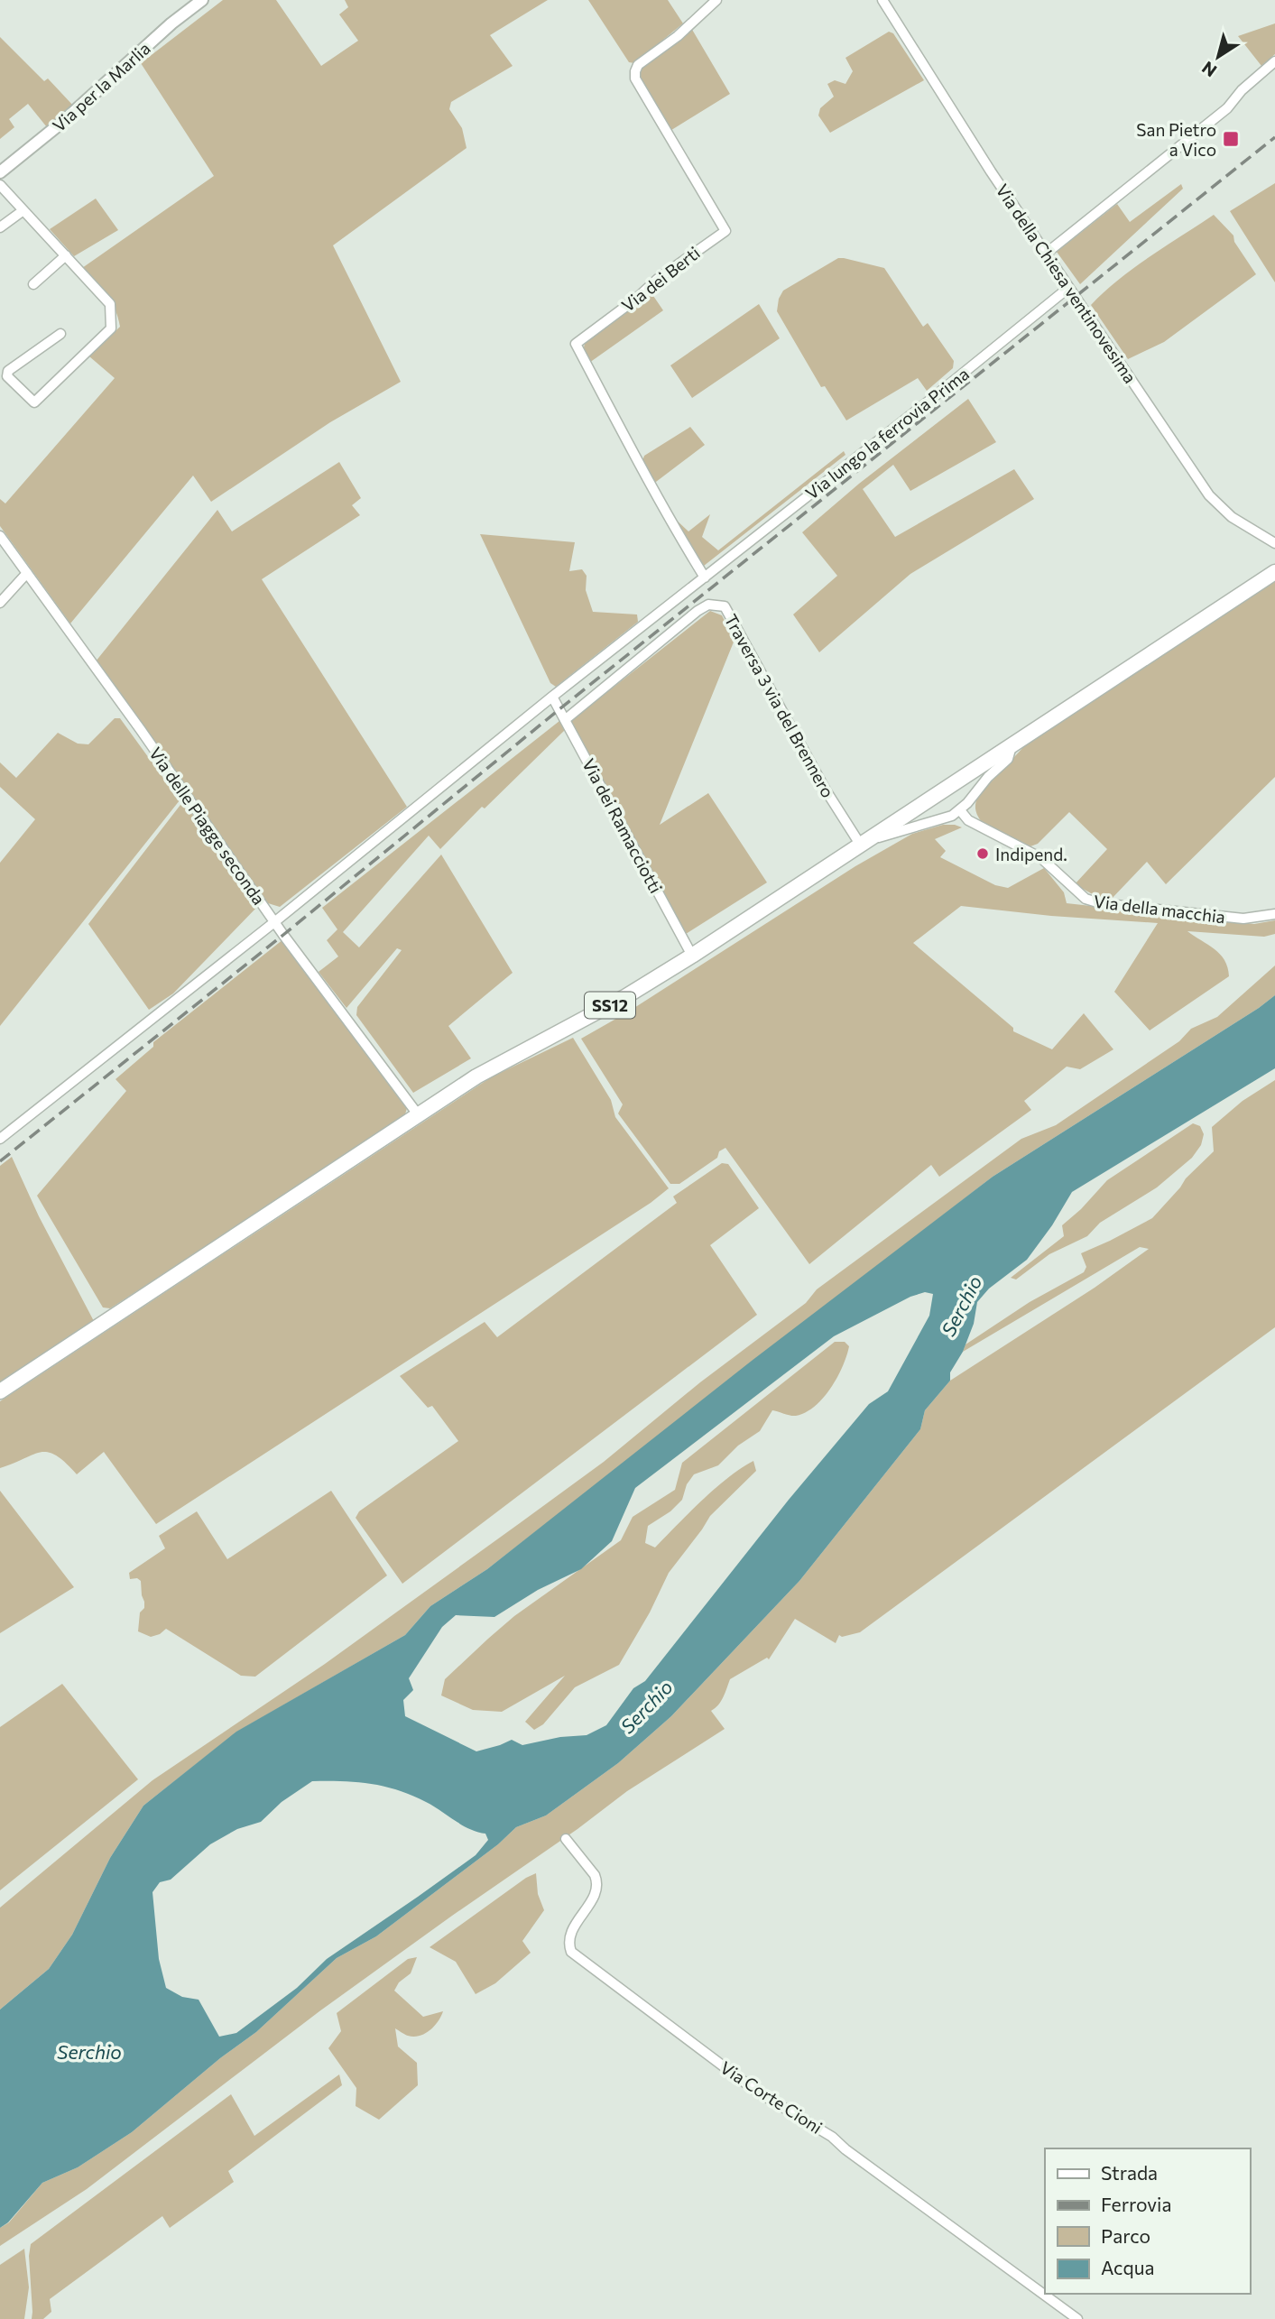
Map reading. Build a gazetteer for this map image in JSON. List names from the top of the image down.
{
  "streets": {
    "main road": ["SS12"],
    "street": [
      "Via per la Marlia",
      "Via dei Berti",
      "Via della Chiesa ventinovesima",
      "Via lungo la ferrovia Prima",
      "Traversa 3 via del Brennero",
      "Via delle Piagge seconda",
      "Via dei Ramacciotti",
      "Via della macchia",
      "Via Corte Cioni"
    ]
  },
  "crossings": [
    ["Via dei Berti", "Via lungo la ferrovia Prima"],
    ["Via della Chiesa ventinovesima", "Via lungo la ferrovia Prima"],
    ["Via lungo la ferrovia Prima", "Via delle Piagge seconda"],
    ["Via lungo la ferrovia Prima", "Via dei Ramacciotti"],
    ["Traversa 3 via del Brennero", "Via dei Ramacciotti"],
    ["Traversa 3 via del Brennero", "SS12"],
    ["Via delle Piagge seconda", "SS12"],
    ["Via dei Ramacciotti", "SS12"]
  ],
  "water": ["Serchio"],
  "places": {
    "transit": ["San Pietro a Vico"],
    "other": ["Indipend."]
  },
  "legend": [
    "Strada",
    "Ferrovia",
    "Parco",
    "Acqua"
  ],
  "north": "bottom left"
}
